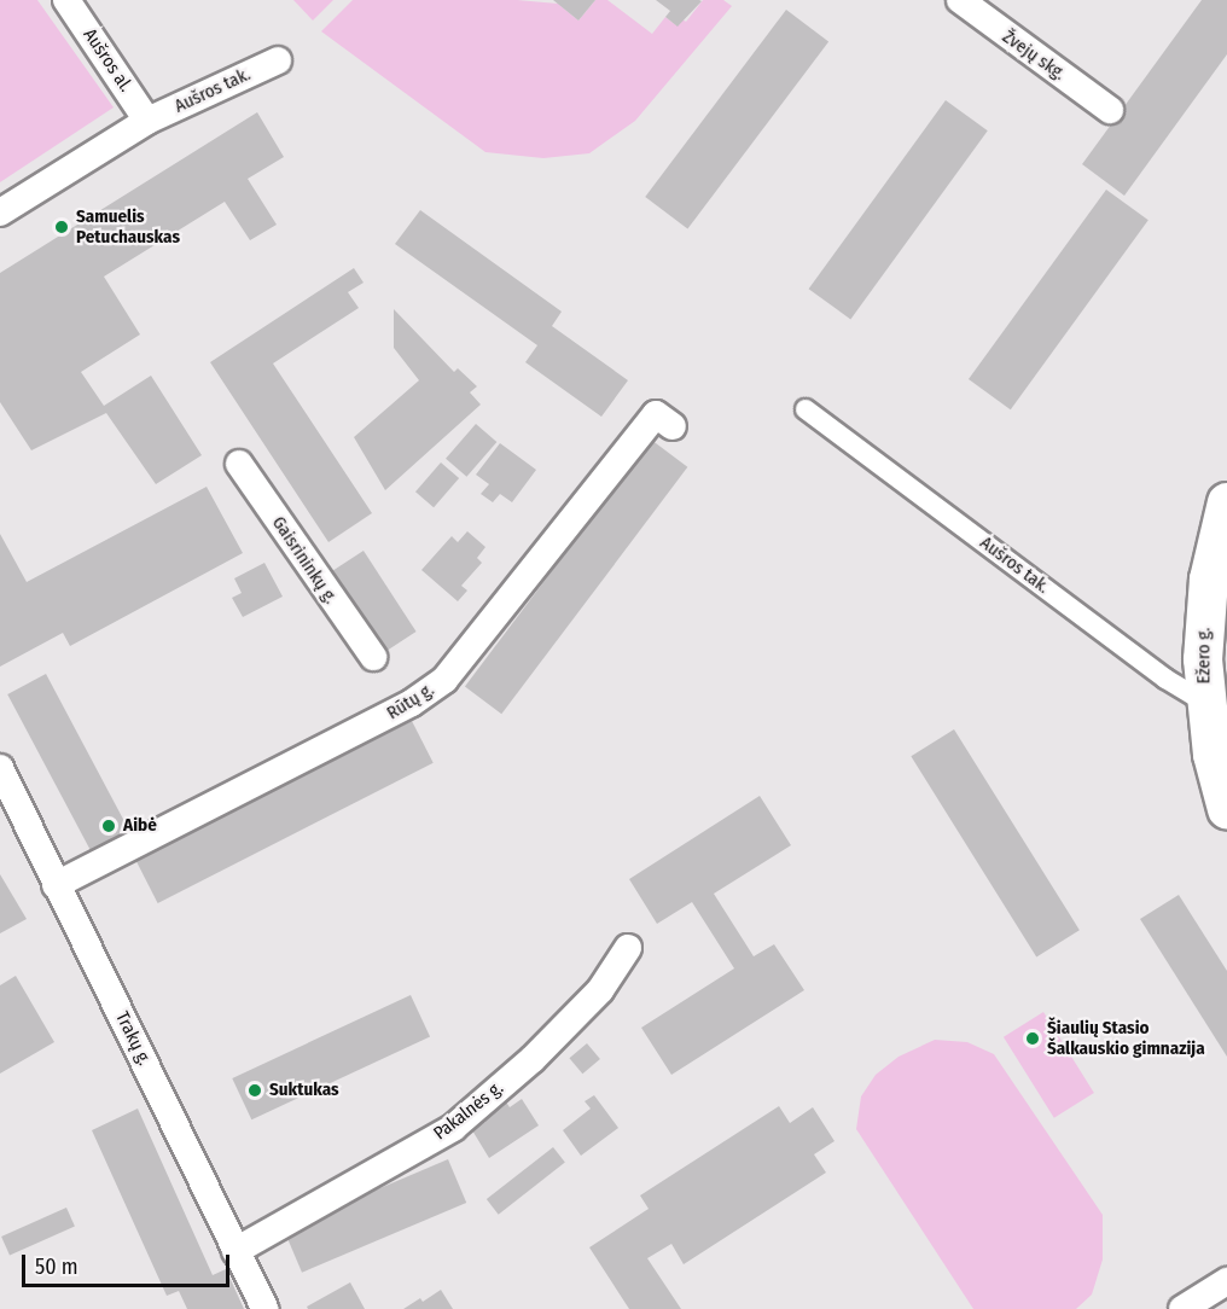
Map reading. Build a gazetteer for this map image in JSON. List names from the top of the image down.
{
  "streets": {
    "main road": ["Ežero g."],
    "street": [
      "Žvejų skg.",
      "Aušros al.",
      "Aušros tak.",
      "Gaisrininkų g.",
      "Rūtų g.",
      "Trakų g.",
      "Pakalnės g."
    ]
  },
  "crossings": [
    ["Aušros al.", "Aušros tak."],
    ["Aušros tak.", "Ežero g."],
    ["Rūtų g.", "Trakų g."],
    ["Trakų g.", "Pakalnės g."]
  ],
  "places": [
    "Samuelis Petuchauskas",
    "Aibė",
    "Šiaulių Stasio Šalkauskio gimnazija",
    "Suktukas"
  ],
  "scale_bar": "50 m"
}
